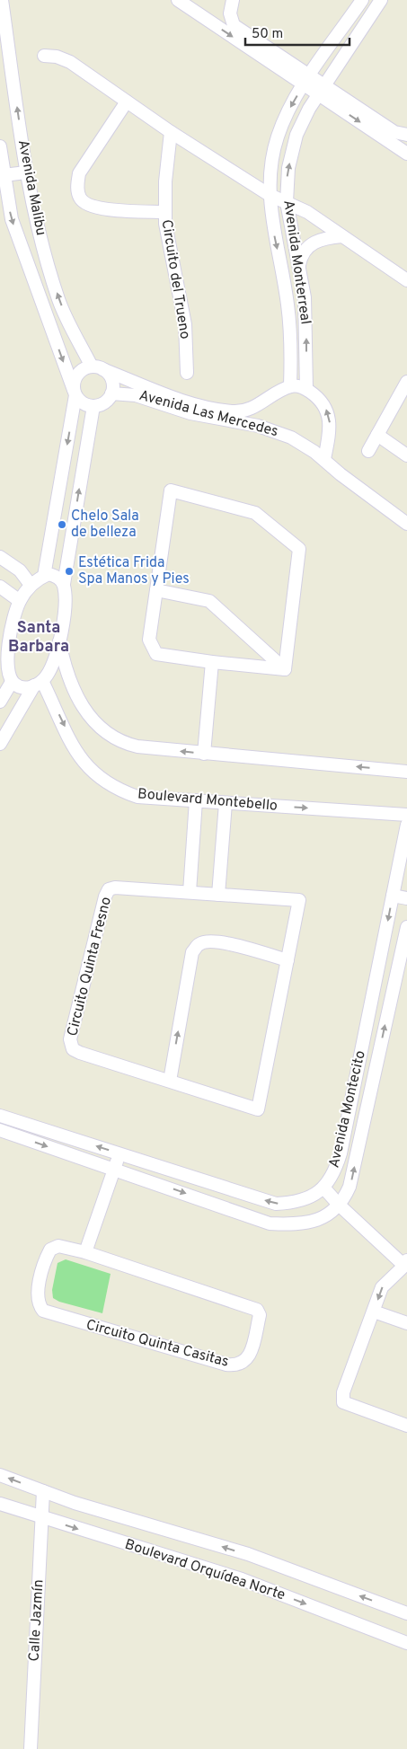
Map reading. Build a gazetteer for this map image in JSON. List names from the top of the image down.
{
  "streets": {
    "street": [
      "Avenida Malibu",
      "Avenida Monterreal",
      "Circuito del Trueno",
      "Avenida Las Mercedes",
      "Boulevard Montebello",
      "Circuito Quinta Fresno",
      "Avenida Montecito",
      "Circuito Quinta Casitas",
      "Boulevard Orquídea Norte",
      "Calle Jazmín"
    ]
  },
  "crossings": [
    ["Avenida Malibu", "Avenida Las Mercedes"],
    ["Avenida Monterreal", "Avenida Las Mercedes"],
    ["Boulevard Orquídea Norte", "Calle Jazmín"]
  ],
  "districts": ["Santa Barbara"],
  "places": ["Chelo Sala de belleza", "Estética Frida Spa Manos y Pies"],
  "scale_bar": "50 m"
}
